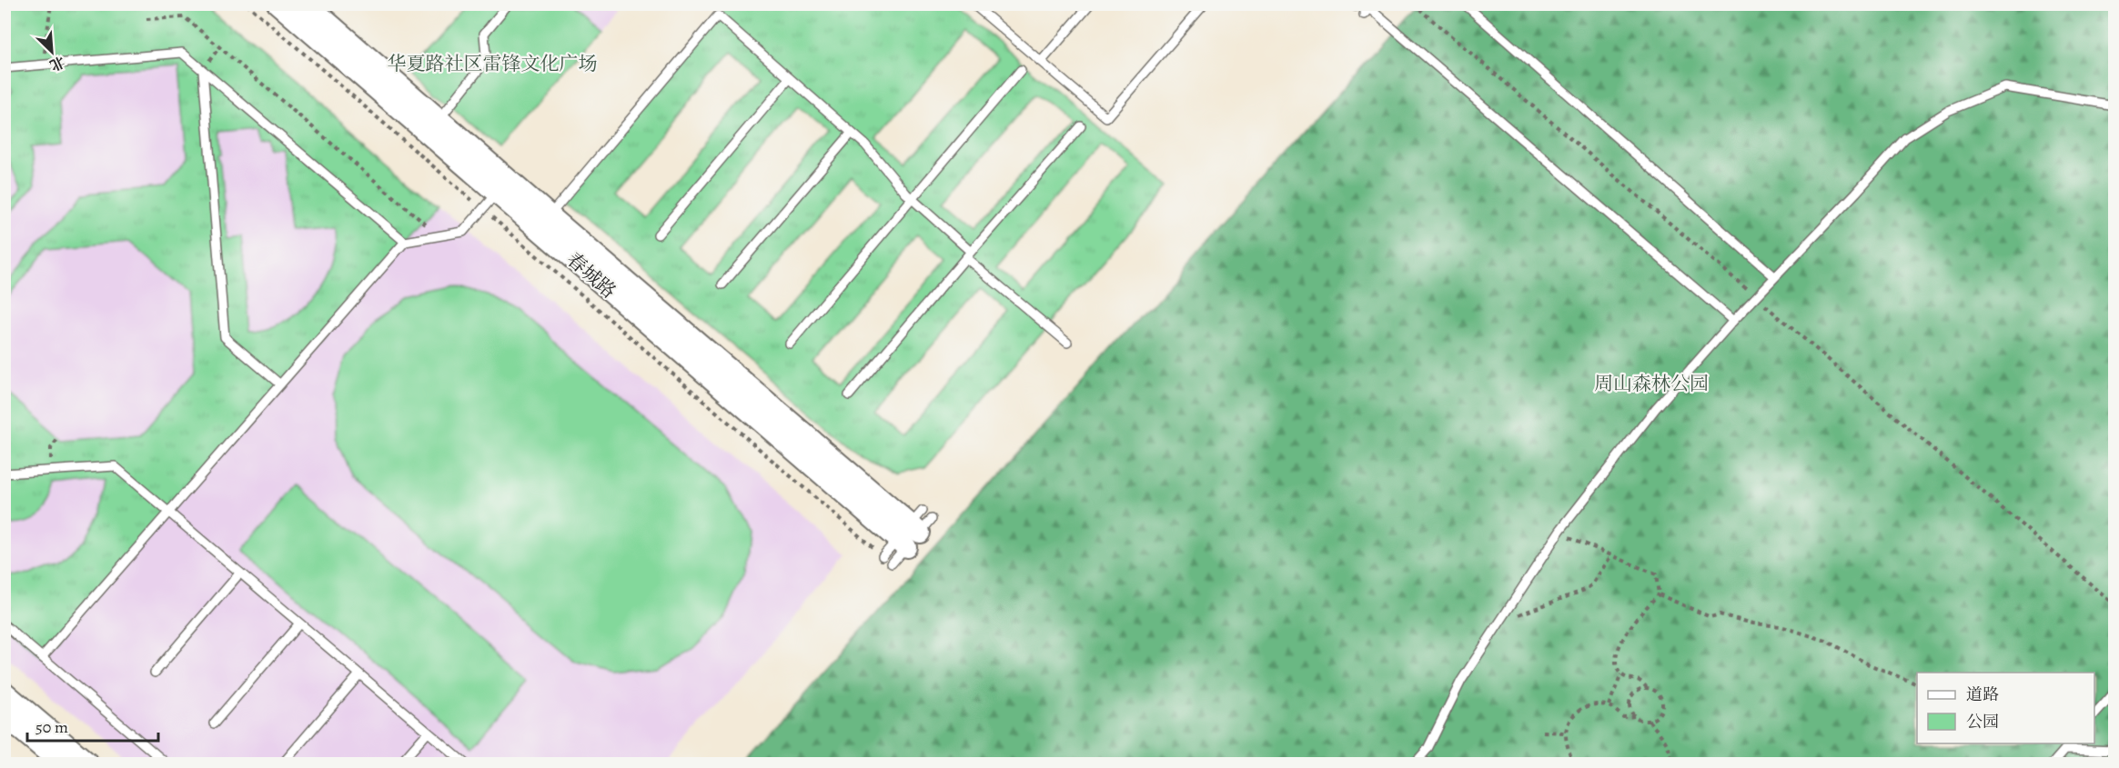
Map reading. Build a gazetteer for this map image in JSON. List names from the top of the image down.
{
  "streets": {
    "street": ["春城路"]
  },
  "parks": ["华夏路社区雷锋文化广场", "周山森林公园"],
  "legend": ["道路", "公园"],
  "scale_bar": "50 m",
  "north": "bottom right"
}
